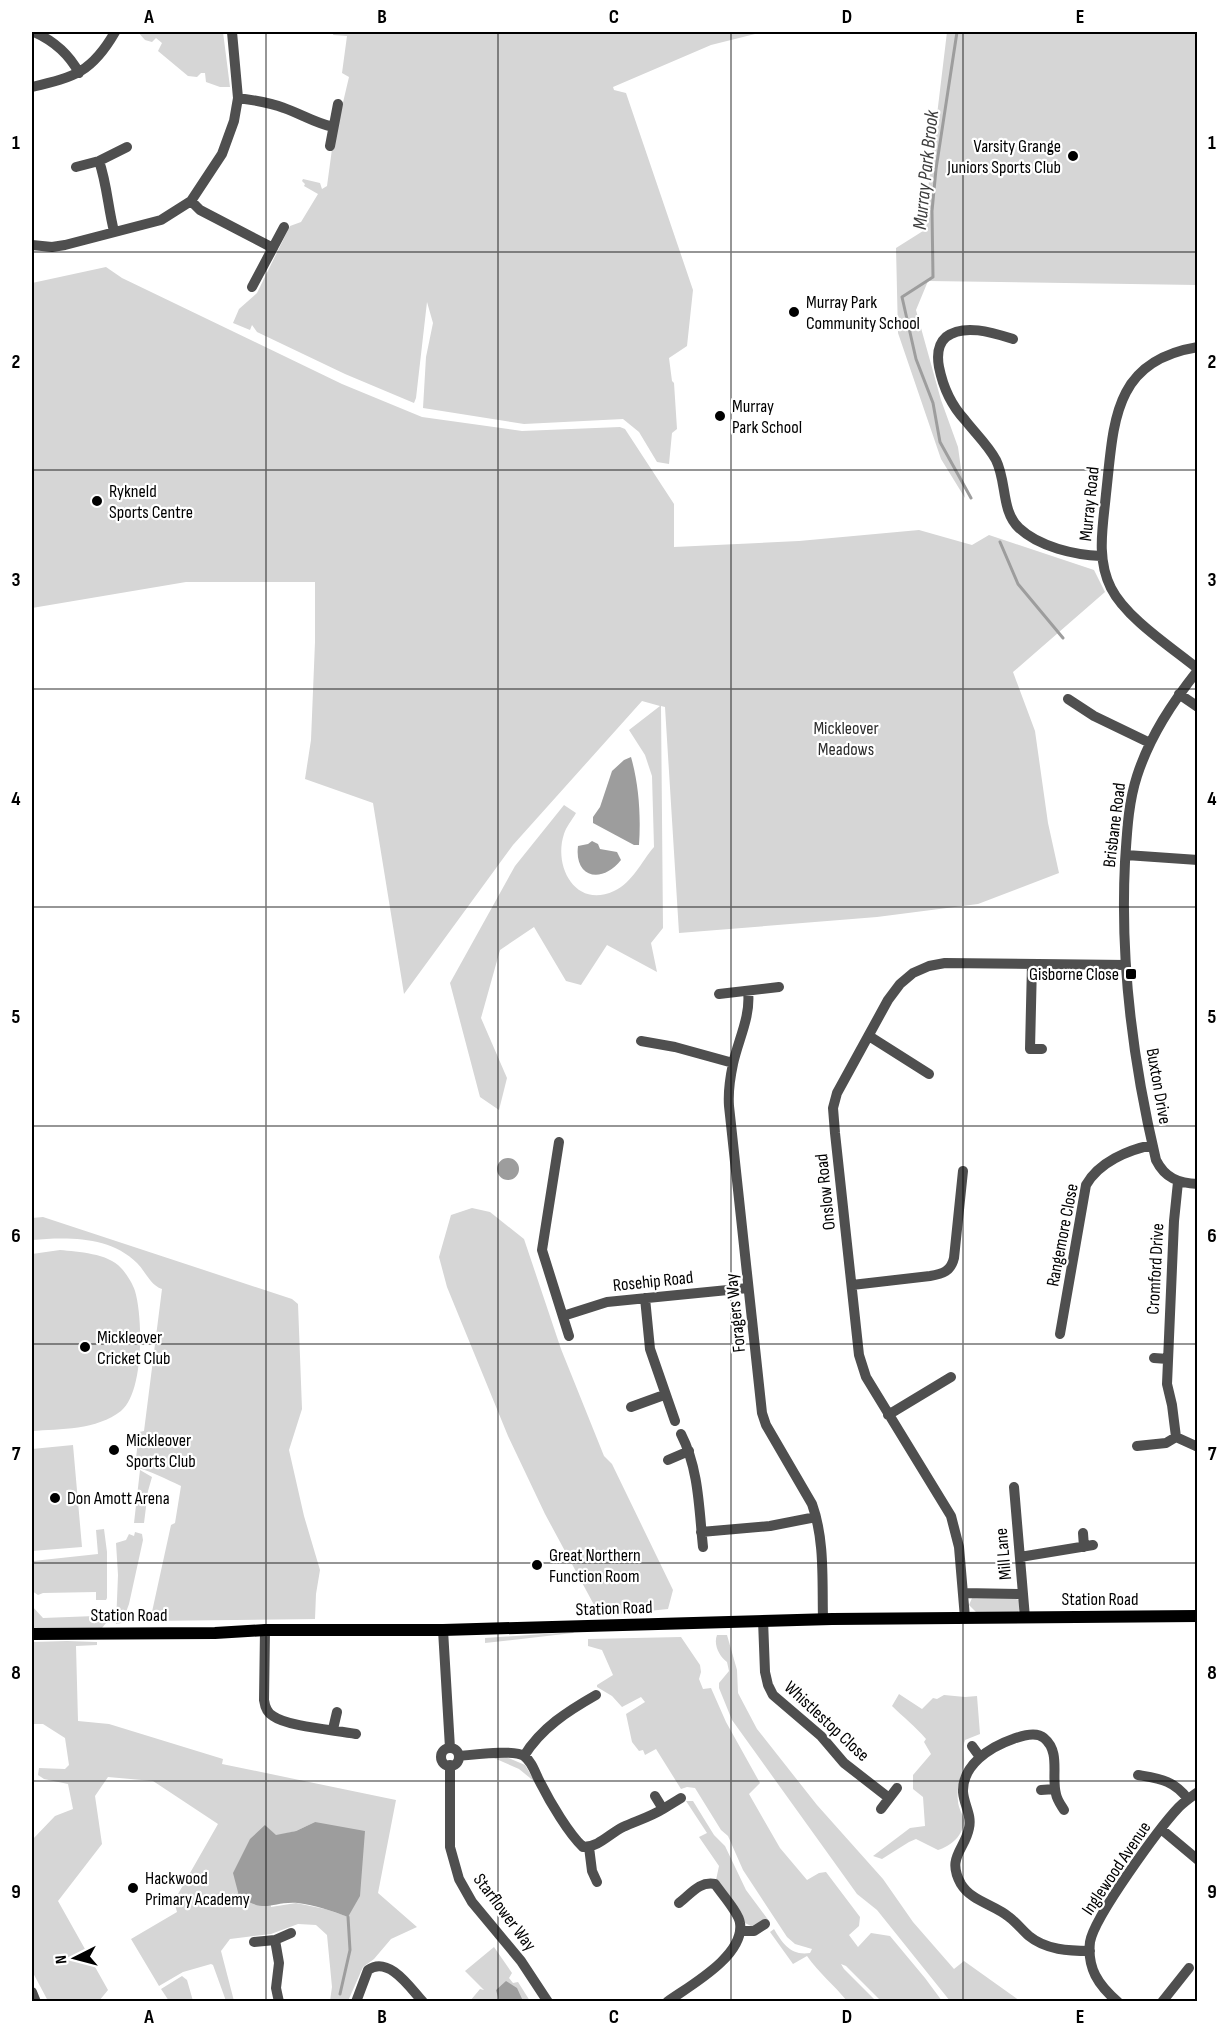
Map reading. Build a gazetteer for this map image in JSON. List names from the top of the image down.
{
  "streets": {
    "main road": ["Station Road"],
    "street": [
      "Murray Road",
      "Brisbane Road",
      "Buxton Drive",
      "Onslow Road",
      "Rangemore Close",
      "Cromford Drive",
      "Rosehip Road",
      "Foragers Way",
      "Mill Lane",
      "Whistlestop Close",
      "Inglewood Avenue",
      "Starflower Way"
    ]
  },
  "crossings": [
    ["Murray Road", "Brisbane Road"],
    ["Brisbane Road", "Buxton Drive"],
    ["Brisbane Road", "Onslow Road"],
    ["Buxton Drive", "Onslow Road"],
    ["Buxton Drive", "Rangemore Close"],
    ["Buxton Drive", "Cromford Drive"],
    ["Onslow Road", "Station Road"],
    ["Rosehip Road", "Foragers Way"],
    ["Foragers Way", "Station Road"],
    ["Mill Lane", "Station Road"],
    ["Station Road", "Whistlestop Close"]
  ],
  "water": ["Murray Park Brook"],
  "parks": ["Mickleover Meadows"],
  "places": {
    "other": [
      "Varsity Grange Juniors Sports Club",
      "Murray Park Community School",
      "Murray Park School",
      "Rykneld Sports Centre",
      "Mickleover Cricket Club",
      "Mickleover Sports Club",
      "Don Amott Arena",
      "Great Northern Function Room",
      "Hackwood Primary Academy"
    ],
    "transit": ["Gisborne Close"]
  },
  "north": "left",
  "grid": {
    "columns": [
      "A",
      "B",
      "C",
      "D",
      "E"
    ],
    "rows": [
      "1",
      "2",
      "3",
      "4",
      "5",
      "6",
      "7",
      "8",
      "9"
    ]
  }
}
